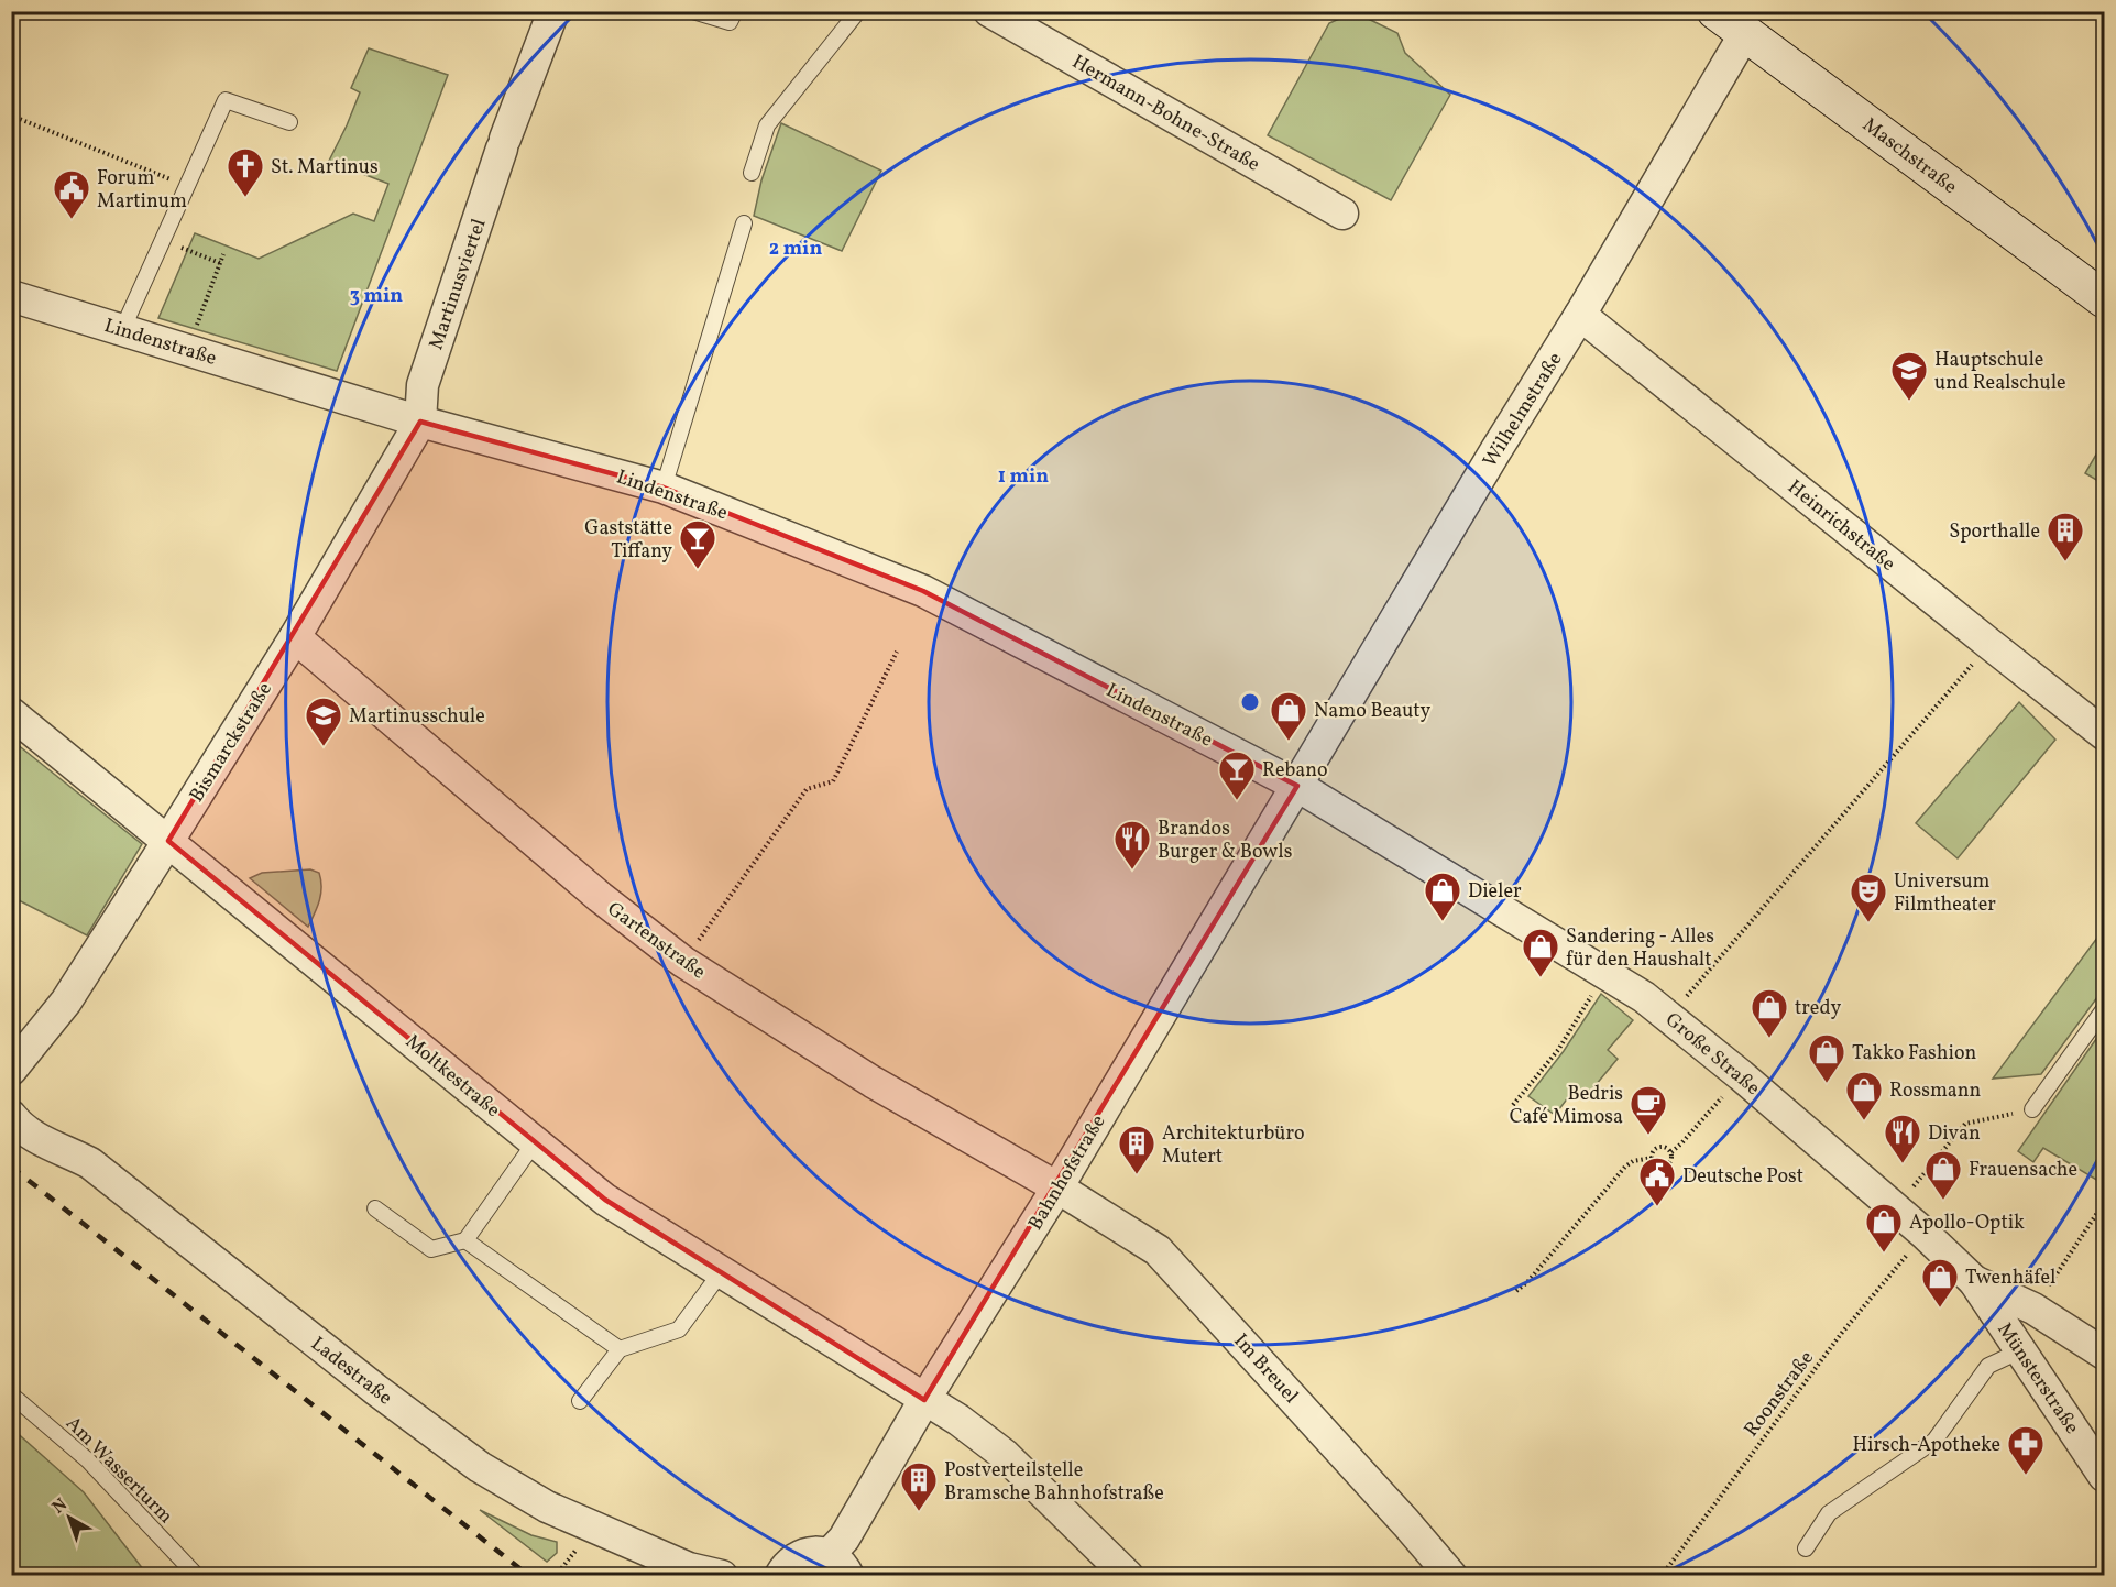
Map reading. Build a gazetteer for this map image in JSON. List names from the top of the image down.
{
  "streets": {
    "main road": ["Maschstraße"],
    "street": [
      "Hermann-Bohne-Straße",
      "Martinusviertel",
      "Lindenstraße",
      "Wilhelmstraße",
      "Heinrichstraße",
      "Bismarckstraße",
      "Gartenstraße",
      "Große Straße",
      "Moltkestraße",
      "Bahnhofstraße",
      "Im Breuel",
      "Ladestraße",
      "Münsterstraße"
    ],
    "lane": ["Am Wasserturm"],
    "path": ["Roonstraße"]
  },
  "crossings": [
    ["Maschstraße", "Wilhelmstraße"],
    ["Martinusviertel", "Lindenstraße"],
    ["Martinusviertel", "Bismarckstraße"],
    ["Lindenstraße", "Wilhelmstraße"],
    ["Lindenstraße", "Bismarckstraße"],
    ["Lindenstraße", "Große Straße"],
    ["Lindenstraße", "Bahnhofstraße"],
    ["Wilhelmstraße", "Heinrichstraße"],
    ["Wilhelmstraße", "Große Straße"],
    ["Wilhelmstraße", "Bahnhofstraße"],
    ["Bismarckstraße", "Gartenstraße"],
    ["Bismarckstraße", "Moltkestraße"],
    ["Gartenstraße", "Bahnhofstraße"],
    ["Gartenstraße", "Im Breuel"],
    ["Große Straße", "Bahnhofstraße"],
    ["Große Straße", "Münsterstraße"],
    ["Große Straße", "Roonstraße"],
    ["Moltkestraße", "Bahnhofstraße"],
    ["Bahnhofstraße", "Im Breuel"]
  ],
  "places": {
    "church": ["St. Martinus"],
    "public building": ["Forum Martinum", "Deutsche Post"],
    "school or university": ["Hauptschule und Realschule", "Martinusschule"],
    "building": ["Sporthalle", "Architekturbüro Mutert", "Postverteilstelle Bramsche Bahnhofstraße"],
    "bar": ["Gaststätte Tiffany", "Rebano"],
    "shop": [
      "Namo Beauty",
      "Dieler",
      "Sandering - Alles für den Haushalt",
      "tredy",
      "Takko Fashion",
      "Rossmann",
      "Frauensache",
      "Apollo-Optik",
      "Twenhäfel"
    ],
    "restaurant": ["Brandos Burger & Bowls", "Divan"],
    "theatre": ["Universum Filmtheater"],
    "cafe": ["Bedris Café Mimosa"],
    "pharmacy": ["Hirsch-Apotheke"]
  },
  "north": "top left",
  "rings": ["2 min", "3 min", "1 min"]
}
